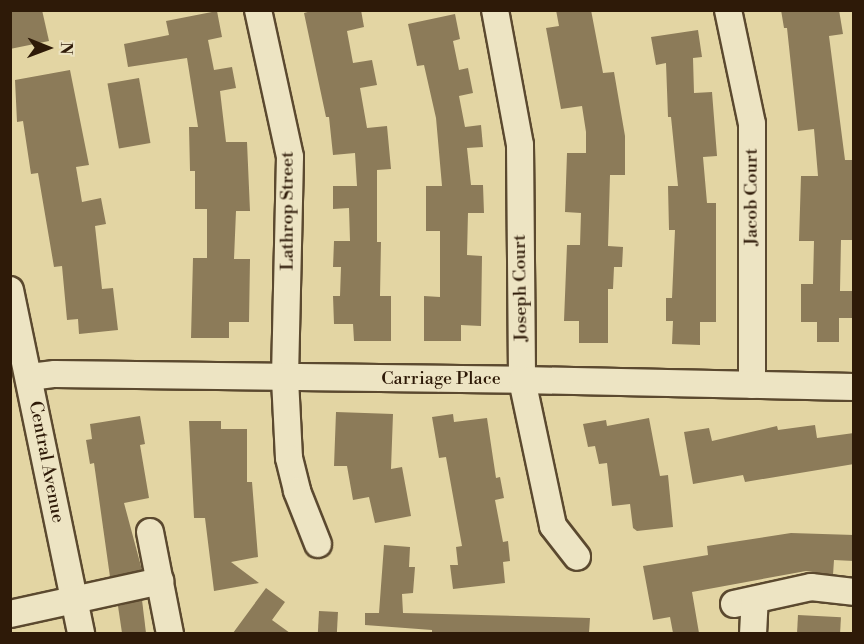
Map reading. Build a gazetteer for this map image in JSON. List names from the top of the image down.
{
  "streets": {
    "street": [
      "Jacob Court",
      "Lathrop Street",
      "Joseph Court",
      "Carriage Place",
      "Central Avenue"
    ]
  },
  "crossings": [
    ["Jacob Court", "Carriage Place"],
    ["Lathrop Street", "Carriage Place"],
    ["Joseph Court", "Carriage Place"],
    ["Carriage Place", "Central Avenue"]
  ],
  "north": "right"
}
